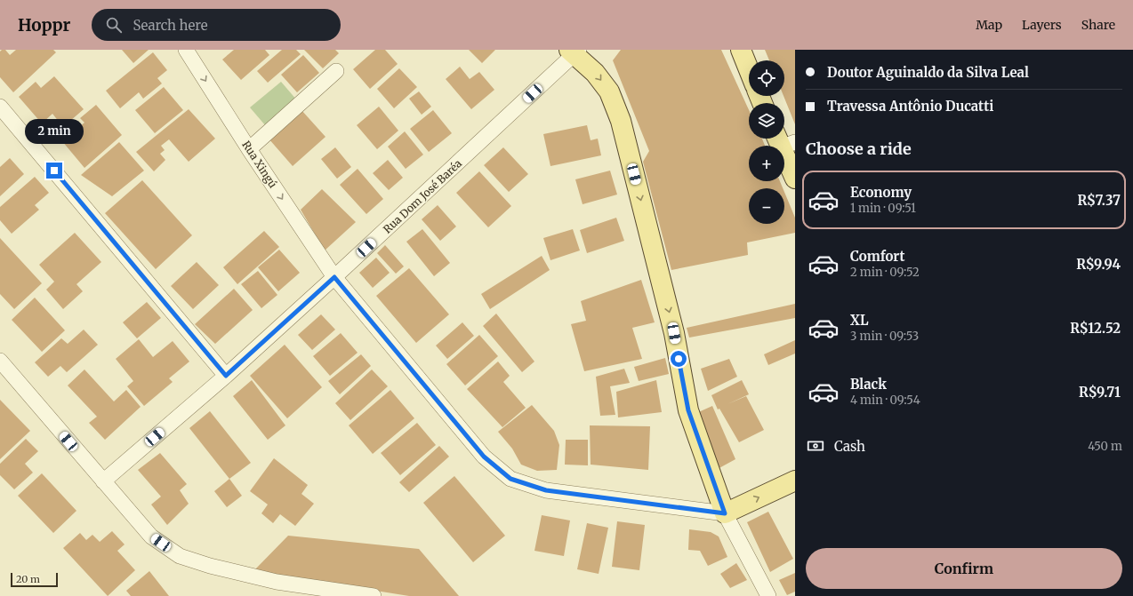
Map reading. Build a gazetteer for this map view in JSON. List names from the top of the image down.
{
  "streets": {
    "street": ["Rua Xingú", "Rua Dom José Baréa"]
  },
  "crossings": [
    ["Rua Xingú", "Rua Dom José Baréa"]
  ],
  "one_way": ["Rua Xingú"],
  "scale_bar": "20 m",
  "page": {
    "header": "Hoppr",
    "search": "Search here",
    "nav": ["Map", "Layers", "Share"],
    "banner": ["Doutor Aguinaldo da Silva Leal", "Travessa Antônio Ducatti"],
    "map_buttons": ["+", "−"],
    "bubble": "2 min",
    "heading": "Choose a ride",
    "list": [
      {
        "name": "Economy",
        "note": "1 min · 09:51",
        "value": "R$7.37"
      },
      {
        "name": "Comfort",
        "note": "2 min · 09:52",
        "value": "R$9.94"
      },
      {
        "name": "XL",
        "note": "3 min · 09:53",
        "value": "R$12.52"
      },
      {
        "name": "Black",
        "note": "4 min · 09:54",
        "value": "R$9.71"
      }
    ],
    "pay": ["Cash", "450 m"],
    "buttons": "Confirm",
    "scale": "20 m"
  }
}
